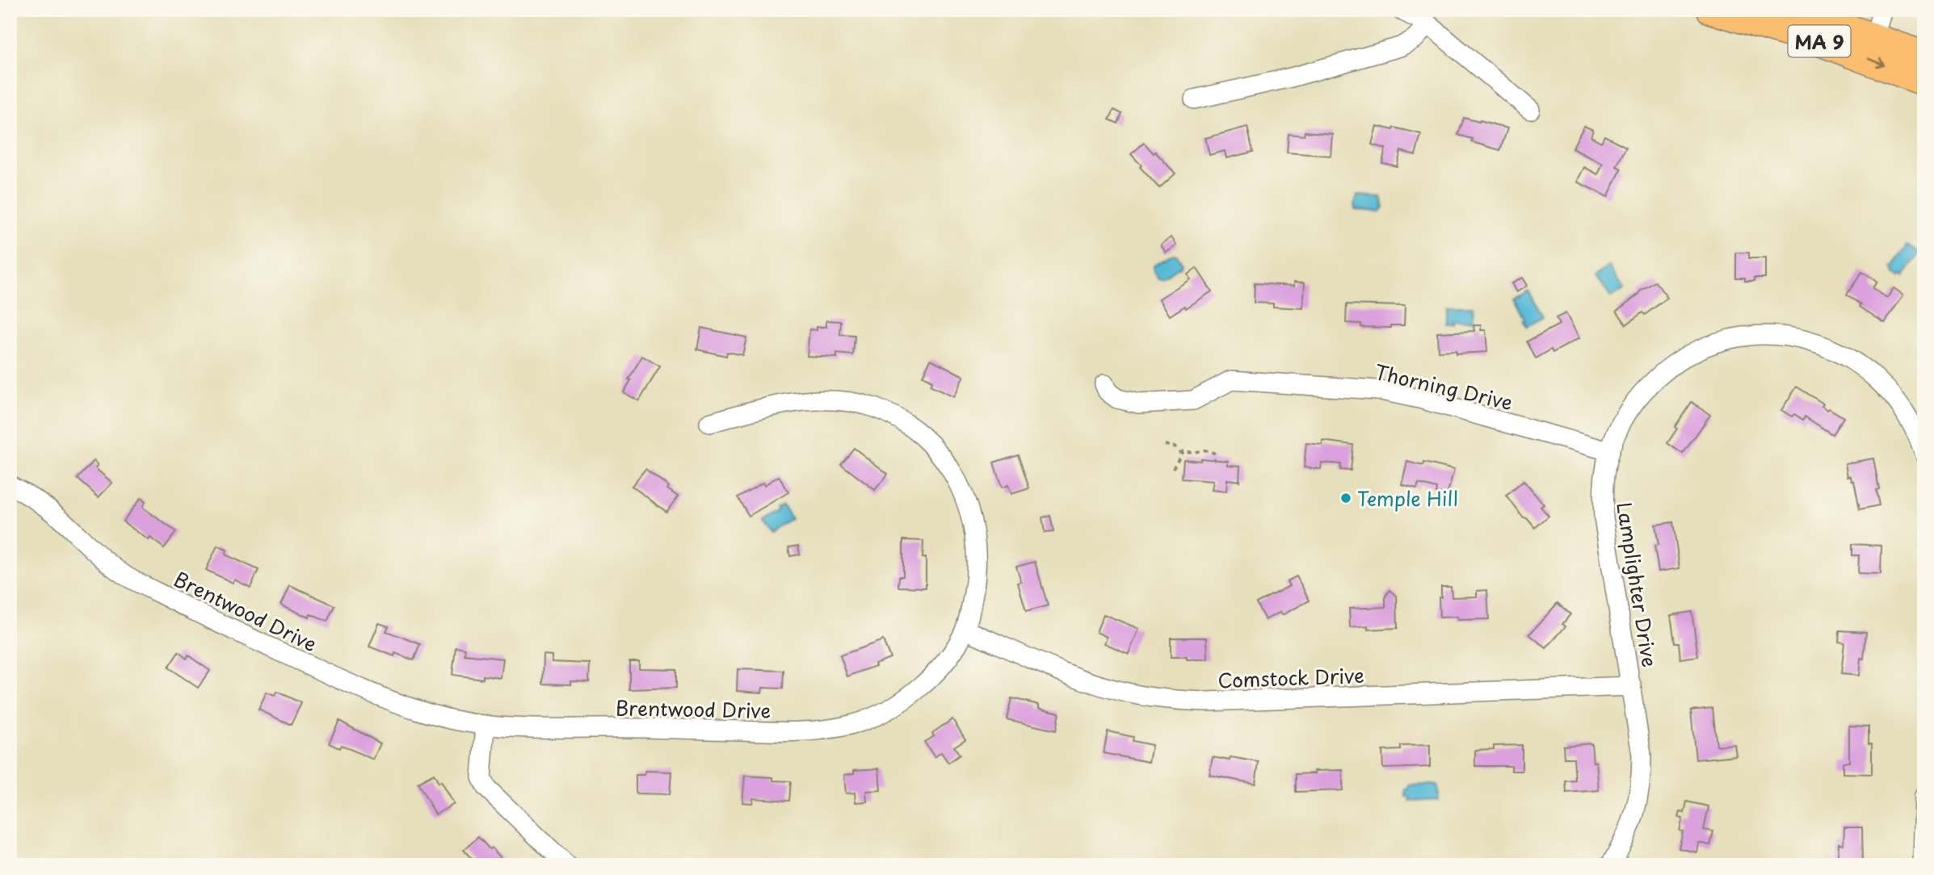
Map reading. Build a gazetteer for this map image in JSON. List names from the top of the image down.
{
  "streets": {
    "highway": ["MA 9"],
    "street": [
      "Thorning Drive",
      "Lamplighter Drive",
      "Brentwood Drive",
      "Comstock Drive"
    ]
  },
  "crossings": [
    ["Thorning Drive", "Lamplighter Drive"],
    ["Lamplighter Drive", "Comstock Drive"],
    ["Brentwood Drive", "Comstock Drive"]
  ],
  "places": ["Temple Hill"]
}
